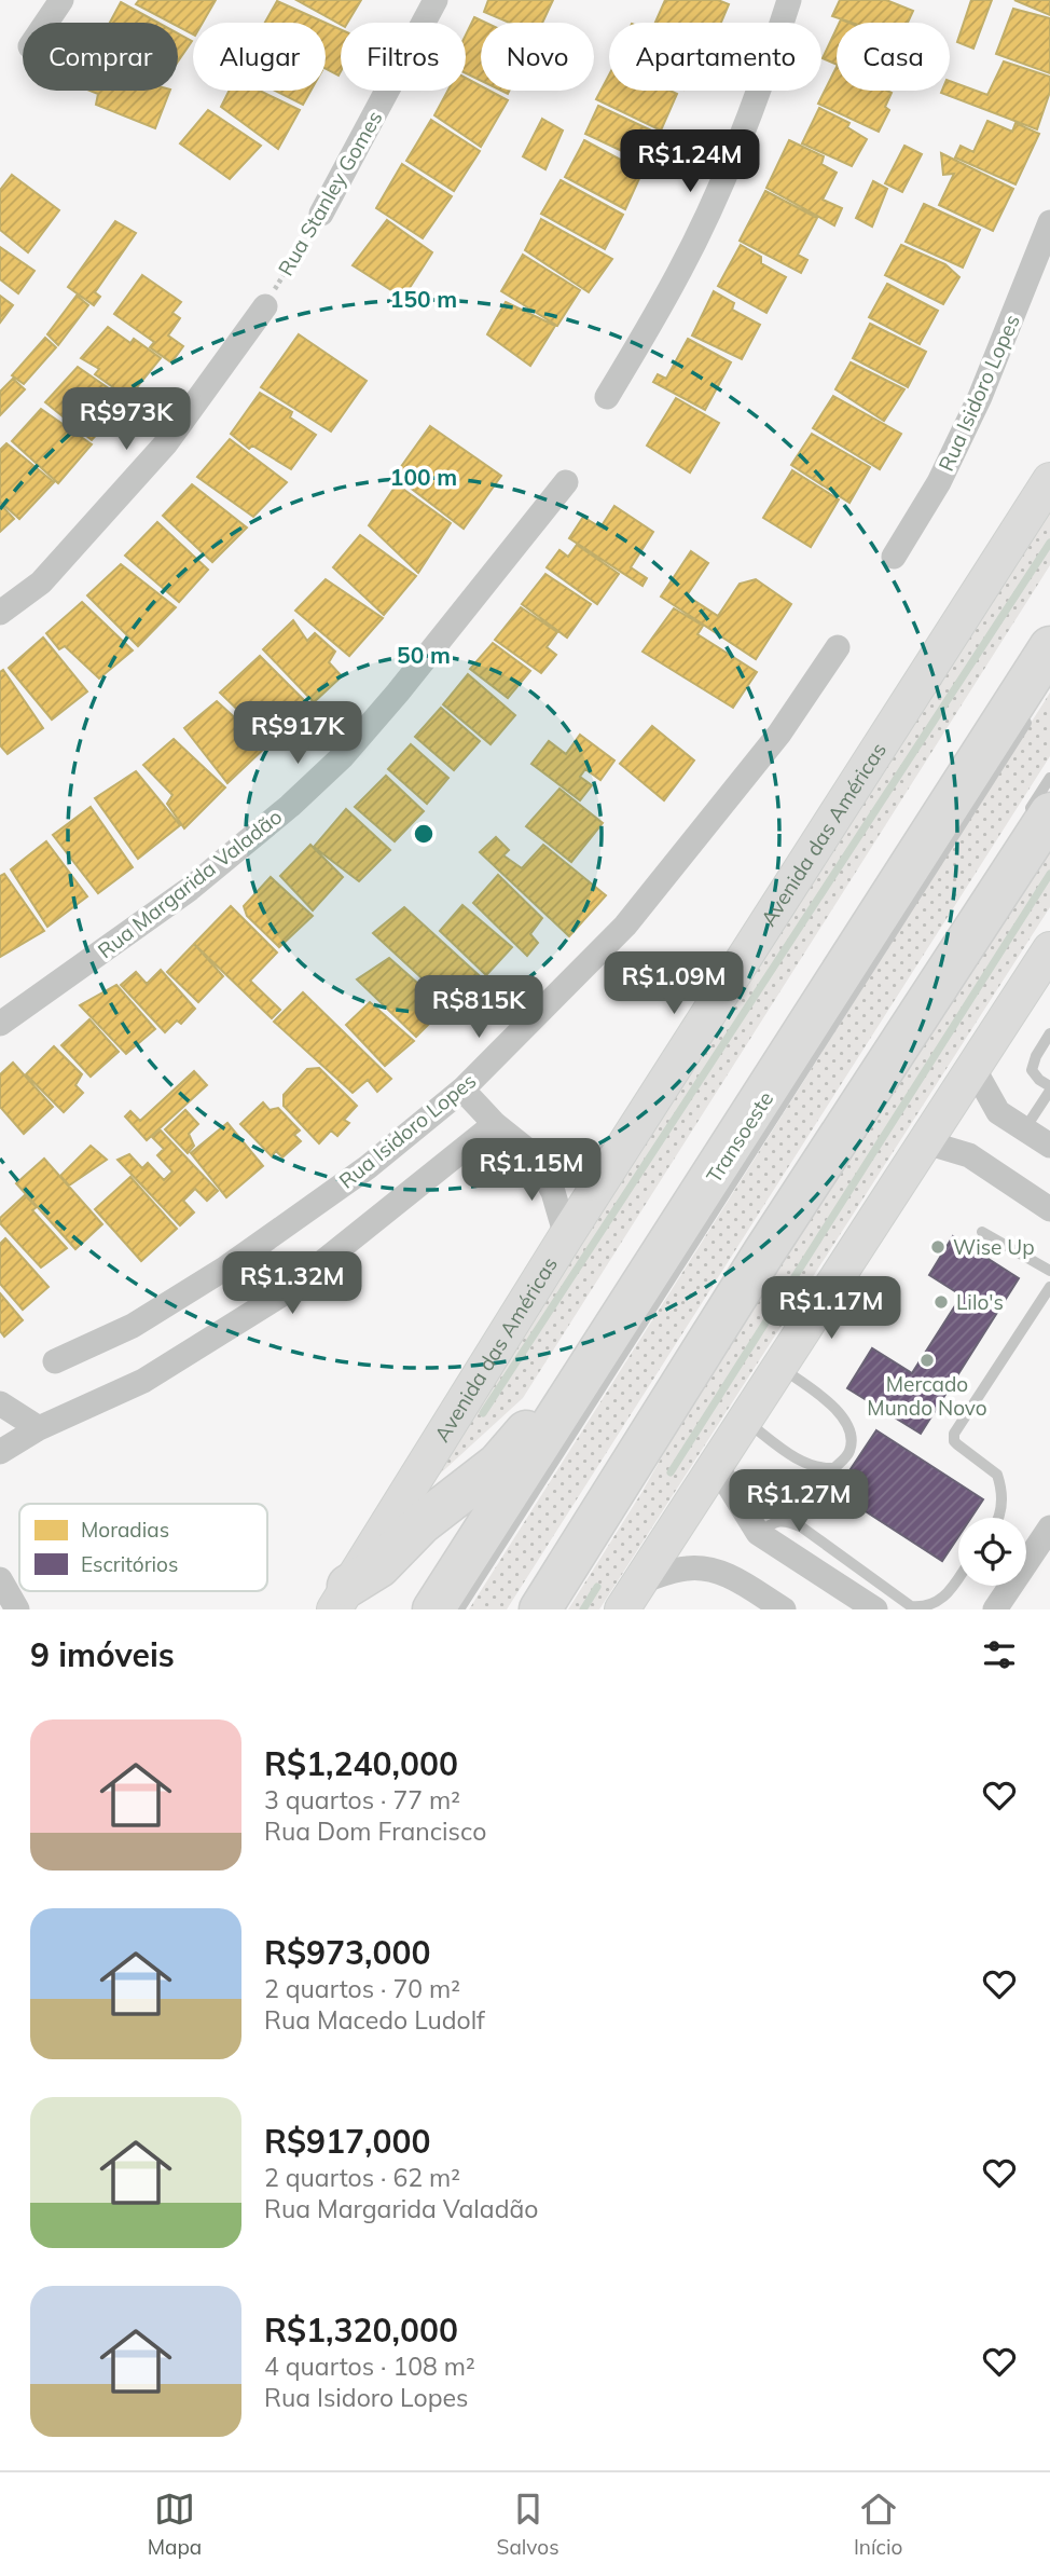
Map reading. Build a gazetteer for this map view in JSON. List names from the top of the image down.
{
  "streets": {
    "main road": ["Avenida das Américas"],
    "street": ["Rua Stanley Gomes", "Rua Isidoro Lopes", "Rua Margarida Valadão"],
    "lane": ["Transoeste"]
  },
  "places": ["Wise Up", "Lilo's", "Mercado Mundo Novo"],
  "legend": ["Moradias", "Escritórios"],
  "page": {
    "chip": [
      "Comprar",
      "Alugar",
      "Filtros",
      "Novo",
      "Apartamento",
      "Casa"
    ],
    "price": [
      "R$1.24M",
      "R$973K",
      "R$917K",
      "R$1.09M",
      "R$815K",
      "R$1.15M",
      "R$1.32M",
      "R$1.17M",
      "R$1.27M"
    ],
    "heading": "9 imóveis",
    "list": [
      {
        "name": "R$1,240,000",
        "note": "3 quartos · 77 m² · Rua Dom Francisco"
      },
      {
        "name": "R$973,000",
        "note": "2 quartos · 70 m² · Rua Macedo Ludolf"
      },
      {
        "name": "R$917,000",
        "note": "2 quartos · 62 m² · Rua Margarida Valadão"
      },
      {
        "name": "R$1,320,000",
        "note": "4 quartos · 108 m² · Rua Isidoro Lopes"
      }
    ],
    "tabs": ["Mapa", "Salvos", "Início"]
  },
  "rings": ["150 m", "100 m", "50 m"]
}
